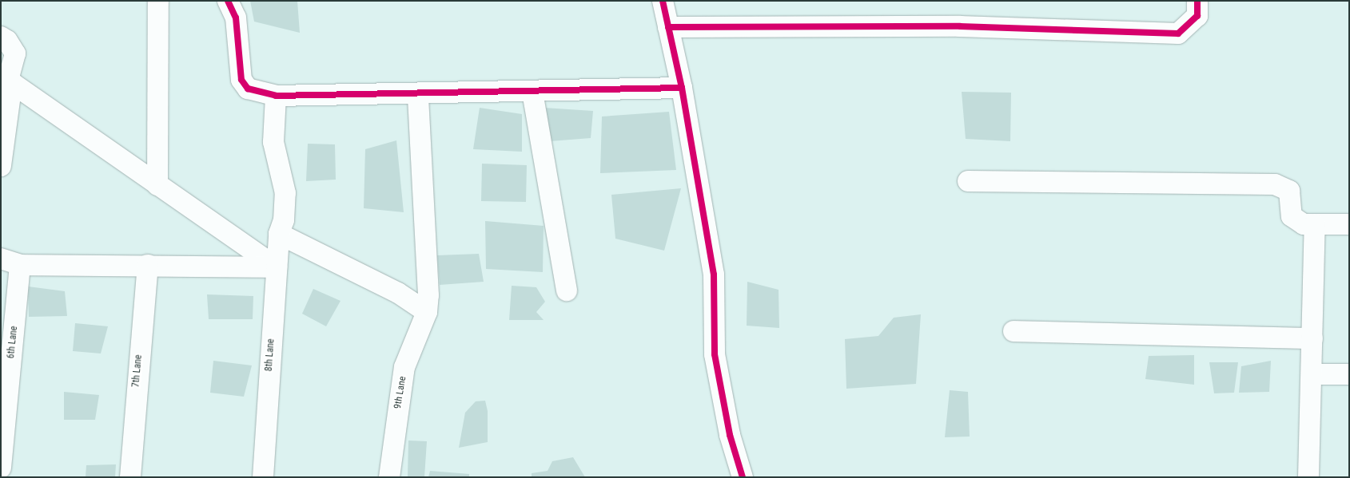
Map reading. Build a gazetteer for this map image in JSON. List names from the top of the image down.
{
  "streets": {
    "street": [
      "6th Lane",
      "8th Lane",
      "7th Lane",
      "9th Lane"
    ]
  }
}
